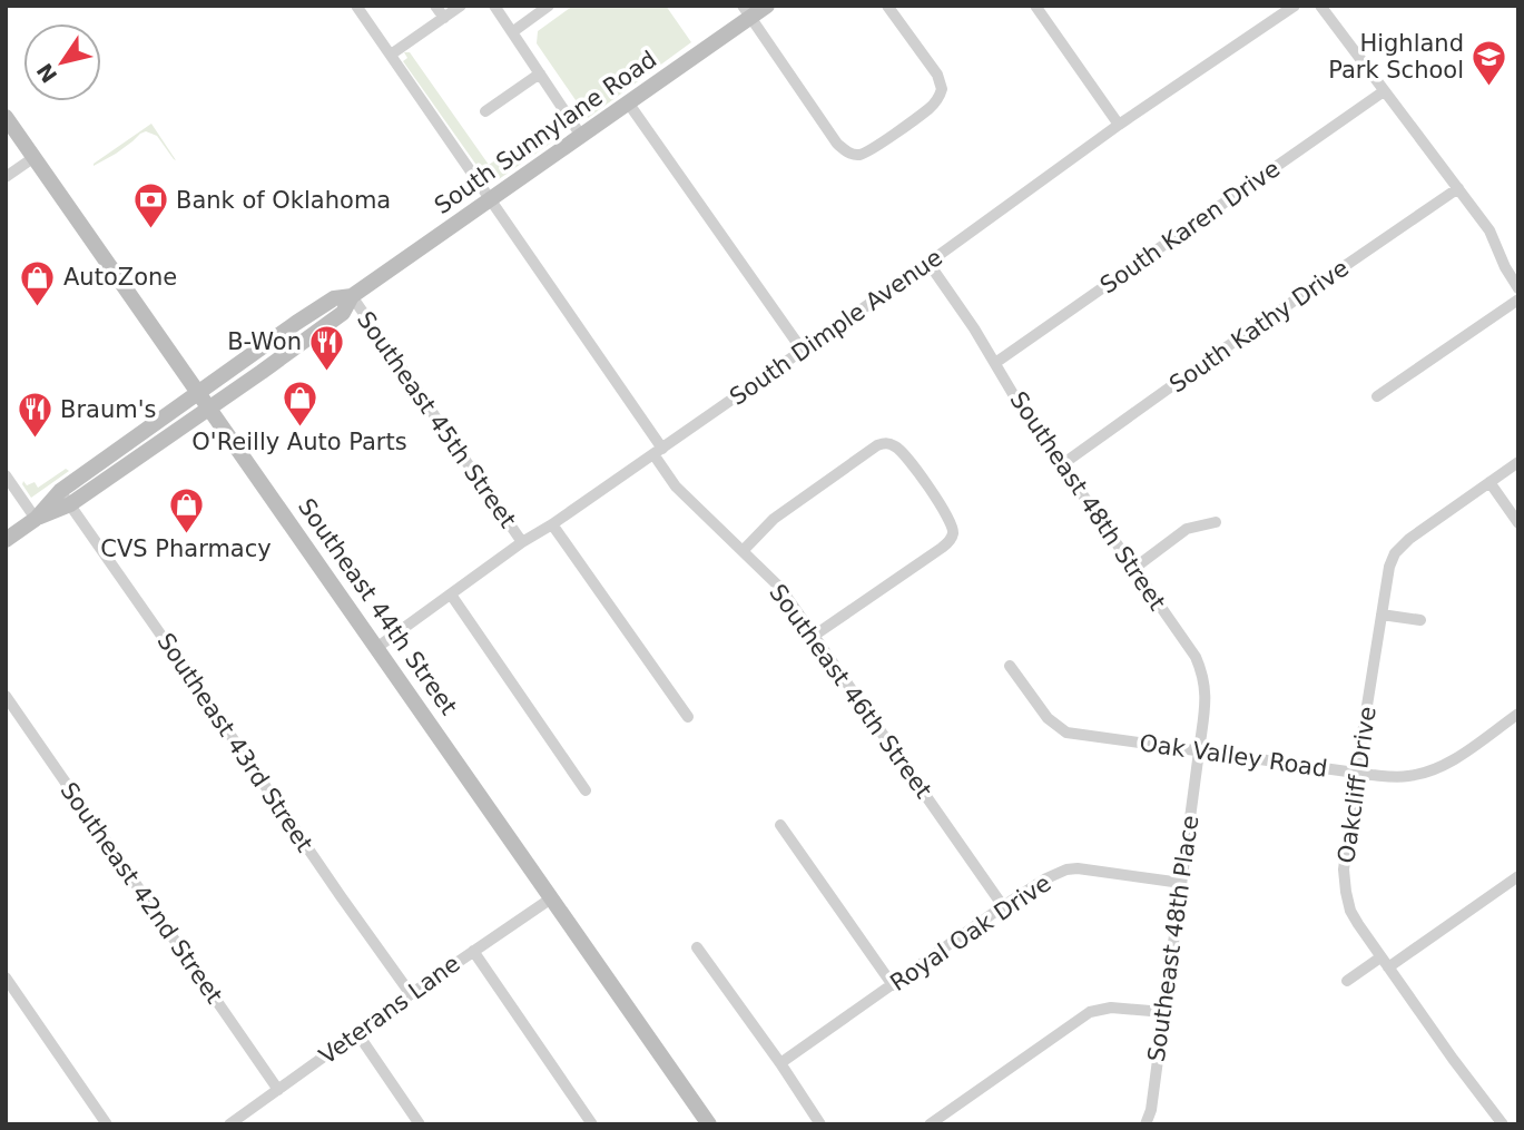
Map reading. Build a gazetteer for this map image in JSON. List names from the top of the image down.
{
  "streets": {
    "main road": ["South Sunnylane Road", "Southeast 44th Street"],
    "street": [
      "South Karen Drive",
      "South Kathy Drive",
      "South Dimple Avenue",
      "Southeast 45th Street",
      "Southeast 48th Street",
      "Southeast 46th Street",
      "Southeast 43rd Street",
      "Oak Valley Road",
      "Oakcliff Drive",
      "Southeast 42nd Street",
      "Royal Oak Drive",
      "Southeast 48th Place",
      "Veterans Lane"
    ]
  },
  "crossings": [
    ["South Sunnylane Road", "Southeast 45th Street"],
    ["South Sunnylane Road", "Southeast 44th Street"],
    ["South Sunnylane Road", "Southeast 46th Street"],
    ["South Sunnylane Road", "Southeast 43rd Street"],
    ["South Karen Drive", "Southeast 48th Street"],
    ["South Kathy Drive", "Southeast 48th Street"],
    ["South Dimple Avenue", "Southeast 45th Street"],
    ["South Dimple Avenue", "Southeast 48th Street"],
    ["South Dimple Avenue", "Southeast 44th Street"],
    ["South Dimple Avenue", "Southeast 46th Street"],
    ["Southeast 48th Street", "Oak Valley Road"],
    ["Southeast 48th Street", "Southeast 48th Place"],
    ["Southeast 44th Street", "Veterans Lane"],
    ["Southeast 46th Street", "Royal Oak Drive"],
    ["Southeast 43rd Street", "Veterans Lane"],
    ["Oak Valley Road", "Oakcliff Drive"],
    ["Oak Valley Road", "Southeast 48th Place"],
    ["Southeast 42nd Street", "Veterans Lane"],
    ["Royal Oak Drive", "Southeast 48th Place"]
  ],
  "places": {
    "school or university": ["Highland Park School"],
    "bank": ["Bank of Oklahoma"],
    "shop": ["AutoZone", "O'Reilly Auto Parts", "CVS Pharmacy"],
    "restaurant": ["B-Won", "Braum's"]
  },
  "north": "bottom left"
}
